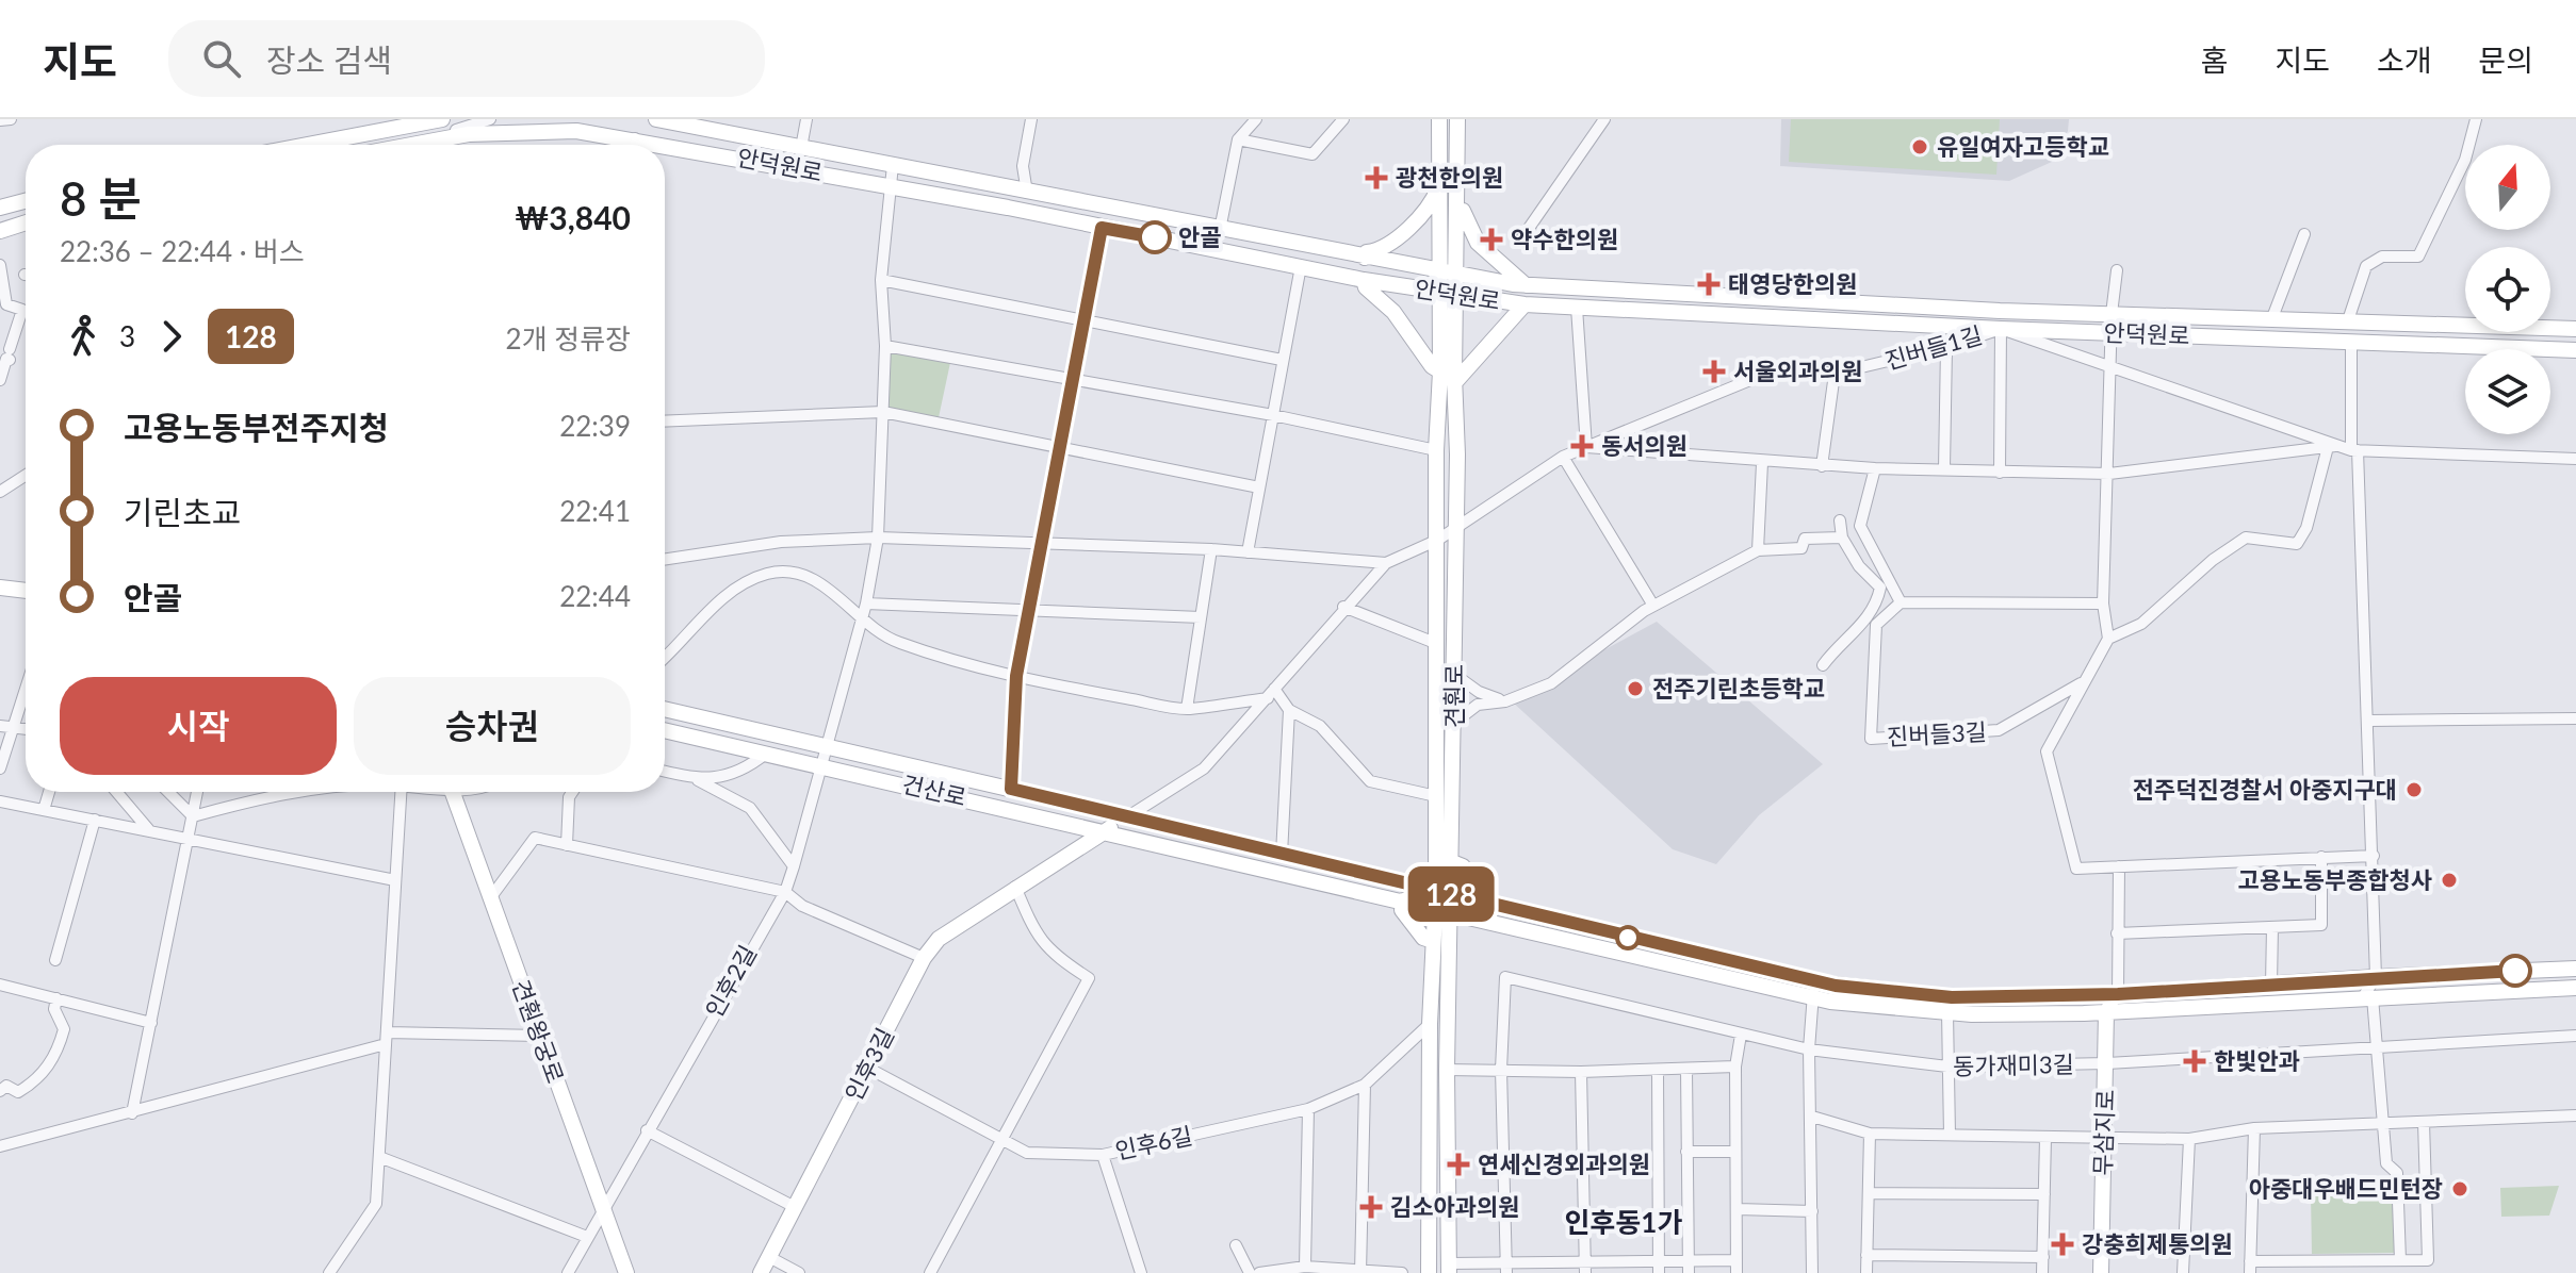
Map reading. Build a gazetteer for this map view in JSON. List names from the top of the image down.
{
  "streets": {
    "street": [
      "안덕원로",
      "진버들1길",
      "견훤로",
      "진버들3길",
      "건산로",
      "인후2길",
      "견훤왕궁로",
      "인후3길",
      "동가재미3길",
      "무삼지로",
      "인후6길"
    ]
  },
  "crossings": [
    ["안덕원로", "진버들1길"],
    ["안덕원로", "견훤로"],
    ["안덕원로", "인후2길"],
    ["진버들1길", "견훤로"],
    ["견훤로", "건산로"],
    ["견훤로", "인후6길"],
    ["건산로", "인후2길"],
    ["건산로", "인후3길"],
    ["건산로", "무삼지로"],
    ["인후2길", "견훤왕궁로"],
    ["인후3길", "인후6길"],
    ["동가재미3길", "무삼지로"]
  ],
  "districts": ["인후동1가"],
  "places": {
    "other": [
      "유일여자고등학교",
      "안골",
      "전주기린초등학교",
      "전주덕진경찰서 아중지구대",
      "고용노동부종합청사",
      "아중대우배드민턴장"
    ],
    "health": [
      "광천한의원",
      "약수한의원",
      "태영당한의원",
      "서울외과의원",
      "동서의원",
      "한빛안과",
      "연세신경외과의원",
      "김소아과의원",
      "강충희제통의원"
    ]
  },
  "lines": ["bus line 128"],
  "north": "top",
  "page": {
    "header": "지도",
    "search": "장소 검색",
    "nav": [
      "홈",
      "지도",
      "소개",
      "문의"
    ],
    "on_map": "128",
    "heading": ["8 분", "22:36 – 22:44 · 버스", "₩3,840"],
    "legs": ["3", "128", "2개 정류장"],
    "list": [
      {
        "name": "고용노동부전주지청",
        "value": "22:39"
      },
      {
        "name": "기린초교",
        "value": "22:41"
      },
      {
        "name": "안골",
        "value": "22:44"
      }
    ],
    "buttons": ["시작", "승차권"]
  }
}
